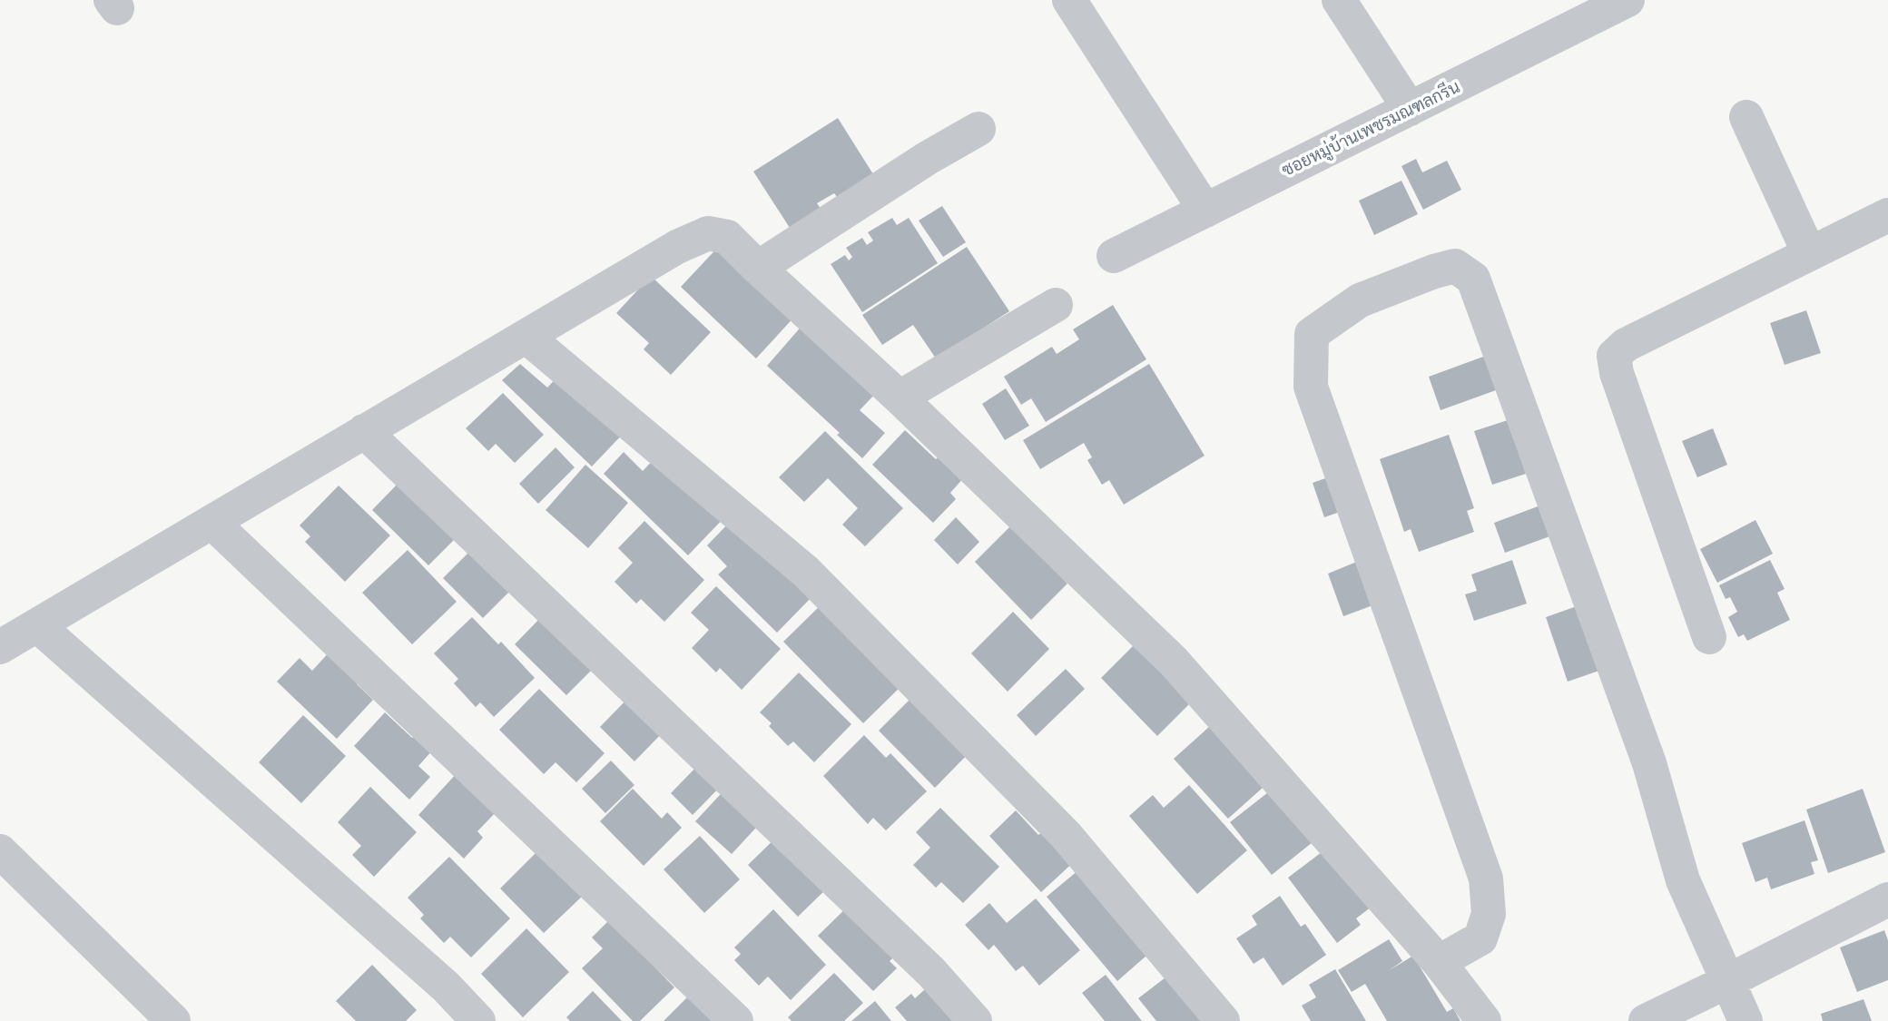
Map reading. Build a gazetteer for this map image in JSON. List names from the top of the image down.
{
  "streets": {
    "street": ["ซอยหมู่บ้านเพชรมณฑลกรีน"]
  }
}
